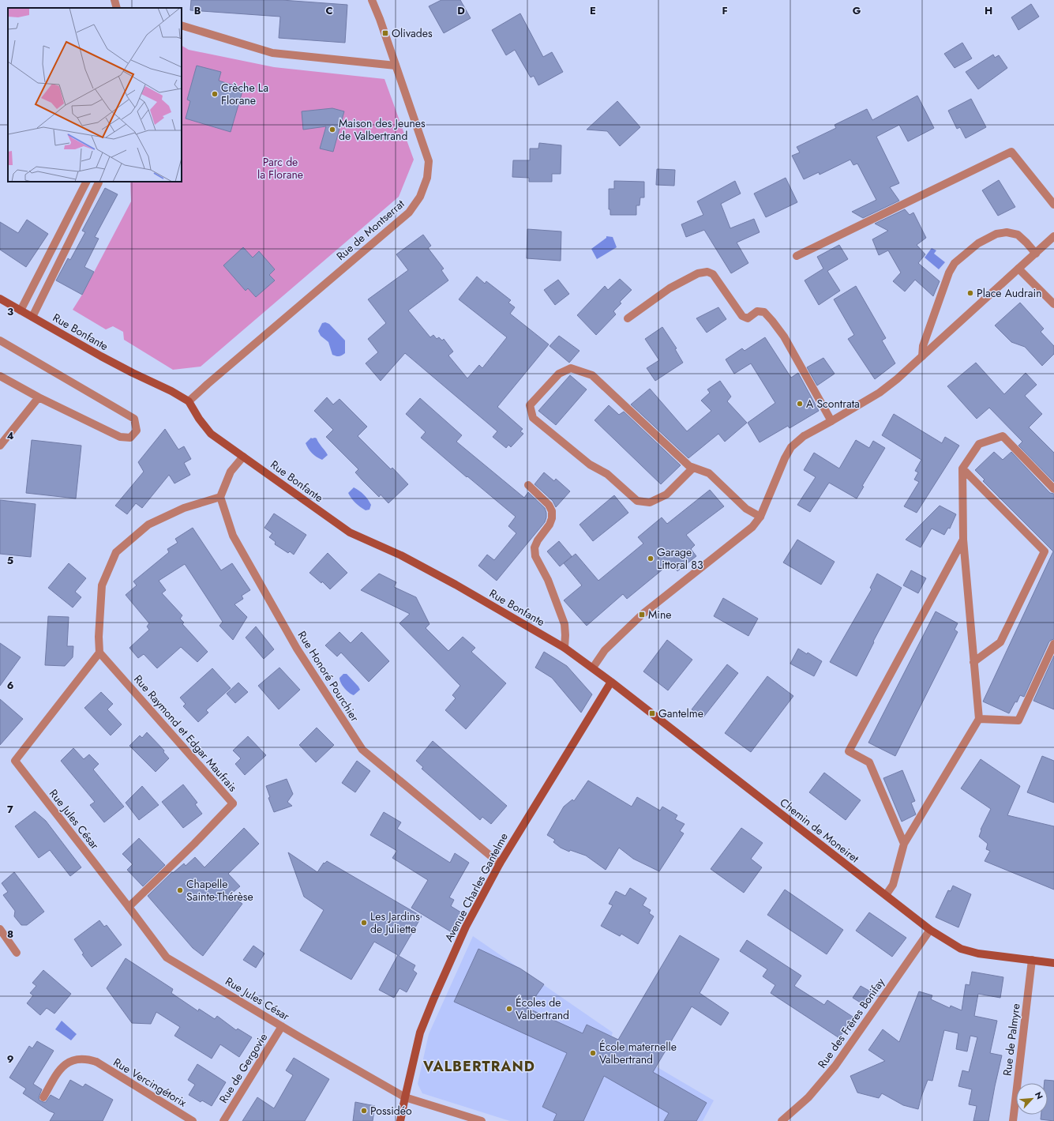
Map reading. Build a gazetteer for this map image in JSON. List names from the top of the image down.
{
  "streets": {
    "main road": ["Rue Bonfante", "Chemin de Moneiret", "Avenue Charles Gantelme"],
    "street": [
      "Rue de Montserrat",
      "Rue Honoré Pourchier",
      "Rue Raymond et Edgar Maufrais",
      "Rue Jules César",
      "Rue des Frêres Bonifay",
      "Rue de Palmyre",
      "Rue de Gergovie",
      "Rue Vercingétorix"
    ]
  },
  "crossings": [
    ["Rue de Montserrat", "Rue Bonfante"],
    ["Rue Bonfante", "Chemin de Moneiret"],
    ["Rue Honoré Pourchier", "Avenue Charles Gantelme"],
    ["Rue Raymond et Edgar Maufrais", "Rue Jules César"],
    ["Rue Jules César", "Avenue Charles Gantelme"],
    ["Rue Jules César", "Rue de Gergovie"],
    ["Chemin de Moneiret", "Avenue Charles Gantelme"],
    ["Chemin de Moneiret", "Rue des Frêres Bonifay"],
    ["Chemin de Moneiret", "Rue de Palmyre"]
  ],
  "districts": ["VALBERTRAND"],
  "parks": ["Parc de la Florane"],
  "places": {
    "transit": ["Olivades", "Mine", "Gantelme"],
    "other": [
      "Crèche La Florane",
      "Maison des Jeunes de Valbertrand",
      "Place Audrain",
      "A Scontrata",
      "Garage Littoral 83",
      "Chapelle Sainte-Thérèse",
      "Les Jardins de Juliette",
      "Écoles de Valbertrand",
      "École maternelle Valbertrand",
      "Possidéo"
    ]
  },
  "north": "top right",
  "grid": {
    "columns": [
      "B",
      "C",
      "D",
      "E",
      "F",
      "G",
      "H"
    ],
    "rows": [
      "3",
      "4",
      "5",
      "6",
      "7",
      "8",
      "9"
    ]
  }
}
